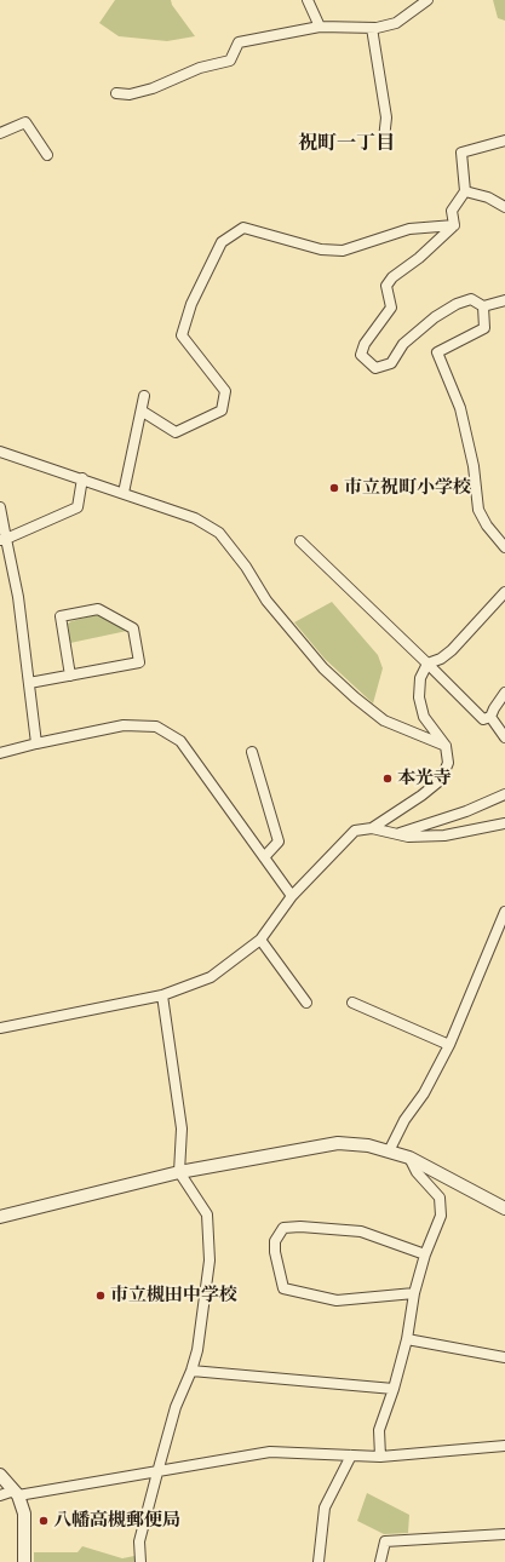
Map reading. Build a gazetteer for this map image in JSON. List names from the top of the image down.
{
  "districts": ["祝町一丁目"],
  "places": [
    "市立祝町小学校",
    "本光寺",
    "市立槻田中学校",
    "八幡高槻郵便局"
  ]
}
